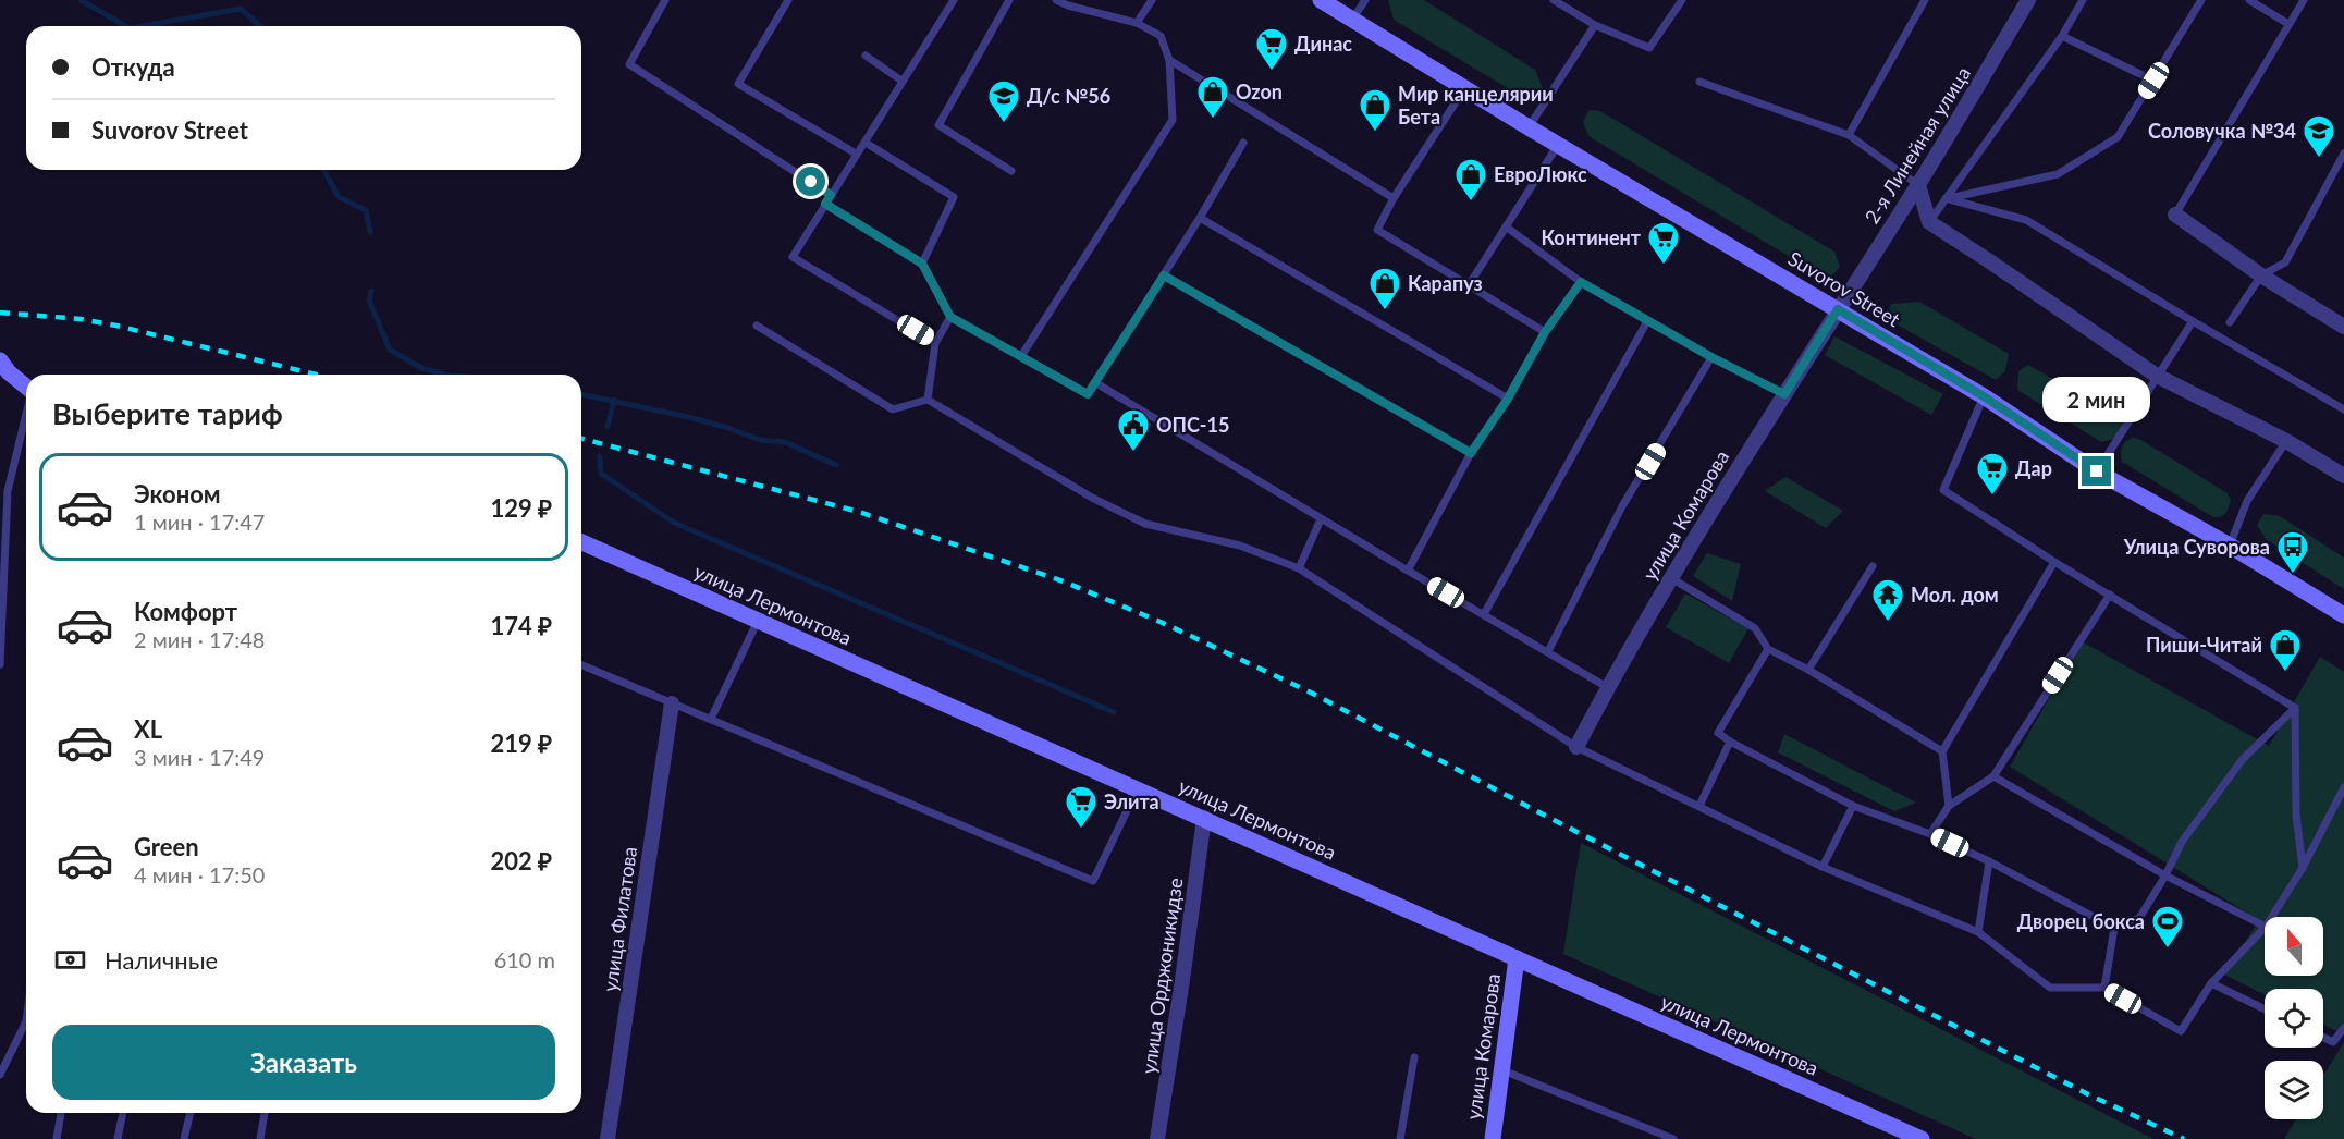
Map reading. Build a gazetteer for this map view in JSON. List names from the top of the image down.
{
  "streets": {
    "main road": ["Suvorov Street", "улица Комарова", "улица Лермонтова"],
    "street": ["2-я Линейная улица", "улица Филатова", "улица Орджоникидзе"]
  },
  "crossings": [
    ["2-я Линейная улица", "Suvorov Street"],
    ["2-я Линейная улица", "улица Комарова"],
    ["Suvorov Street", "улица Комарова"],
    ["улица Комарова", "улица Лермонтова"],
    ["улица Лермонтова", "улица Орджоникидзе"]
  ],
  "places": {
    "supermarket": [
      "Динас",
      "Континент",
      "Дар",
      "Элита"
    ],
    "shop": [
      "Ozon",
      "Мир канцелярии Бета",
      "ЕвроЛюкс",
      "Карапуз",
      "Пиши-Читай"
    ],
    "school or university": ["Д/с №56", "Соловучка №34"],
    "public building": ["ОПС-15"],
    "bus stop": ["Улица Суворова"],
    "temple": ["Мол. дом"],
    "sports": ["Дворец бокса"]
  },
  "north": "top",
  "page": {
    "banner": ["Откуда", "Suvorov Street"],
    "heading": "Выберите тариф",
    "bubble": "2 мин",
    "list": [
      {
        "name": "Эконом",
        "note": "1 мин · 17:47",
        "value": "129 ₽"
      },
      {
        "name": "Комфорт",
        "note": "2 мин · 17:48",
        "value": "174 ₽"
      },
      {
        "name": "XL",
        "note": "3 мин · 17:49",
        "value": "219 ₽"
      },
      {
        "name": "Green",
        "note": "4 мин · 17:50",
        "value": "202 ₽"
      }
    ],
    "pay": ["Наличные", "610 m"],
    "buttons": "Заказать"
  }
}
